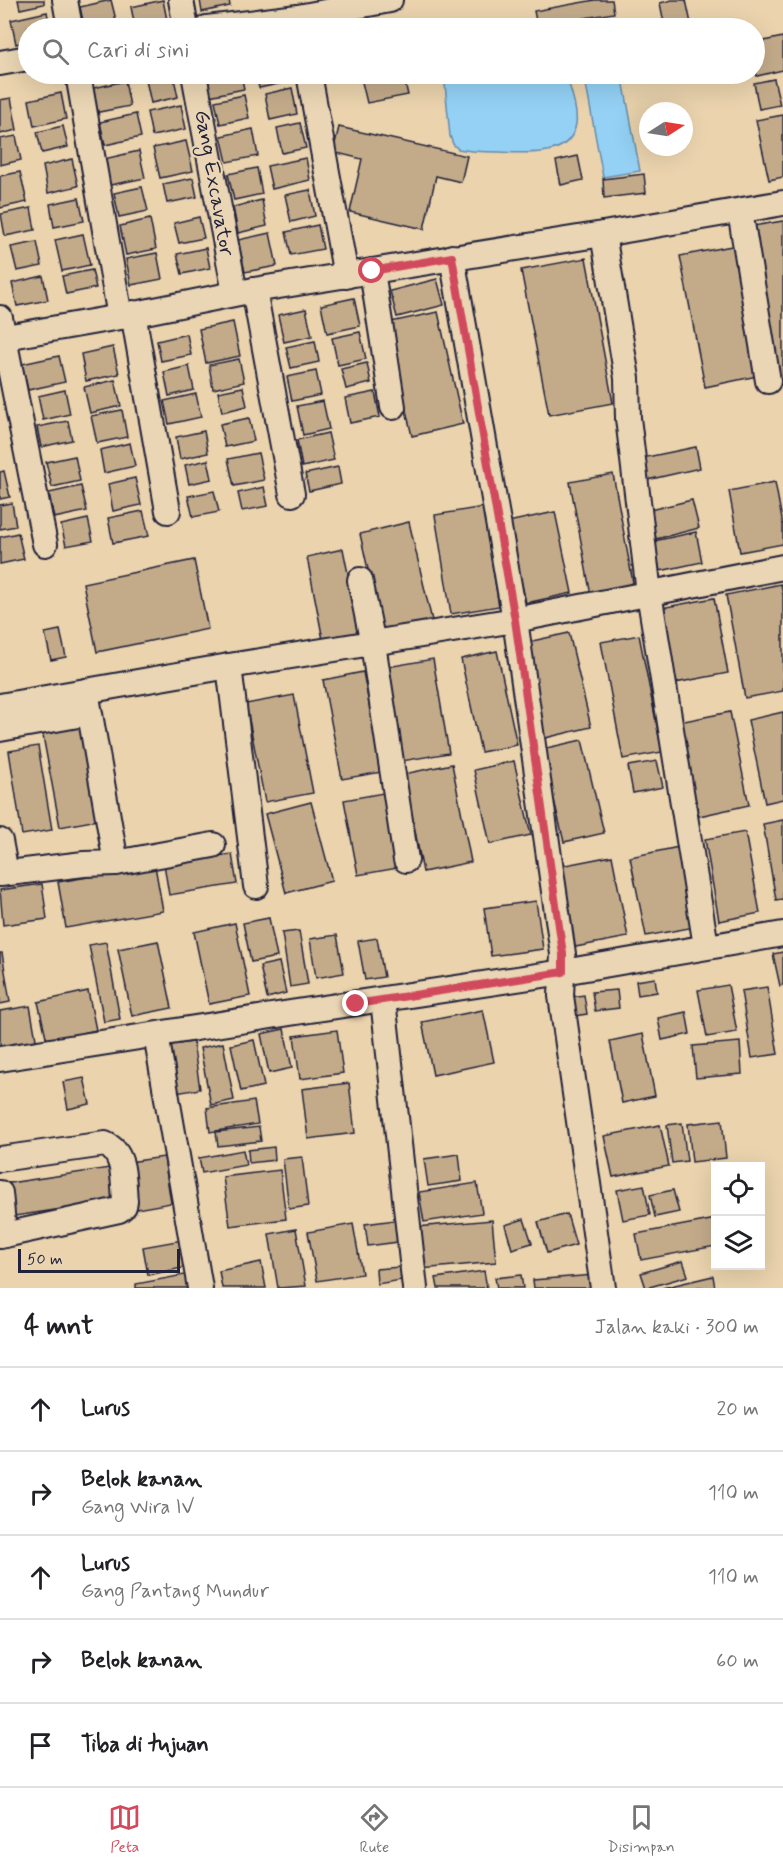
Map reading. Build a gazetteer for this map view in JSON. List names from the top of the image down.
{
  "streets": {
    "street": ["Gang Excavator"]
  },
  "scale_bar": "50 m",
  "north": "right",
  "page": {
    "search": "Cari di sini",
    "scale": "50 m",
    "heading": ["4 mnt", "Jalan kaki · 300 m"],
    "list": [
      ["Lurus", "20 m"],
      ["Belok kanan", "Gang Wira IV", "110 m"],
      ["Lurus", "Gang Pantang Mundur", "110 m"],
      ["Belok kanan", "60 m"],
      "Tiba di tujuan"
    ],
    "nav": ["Peta", "Rute", "Disimpan"]
  }
}
